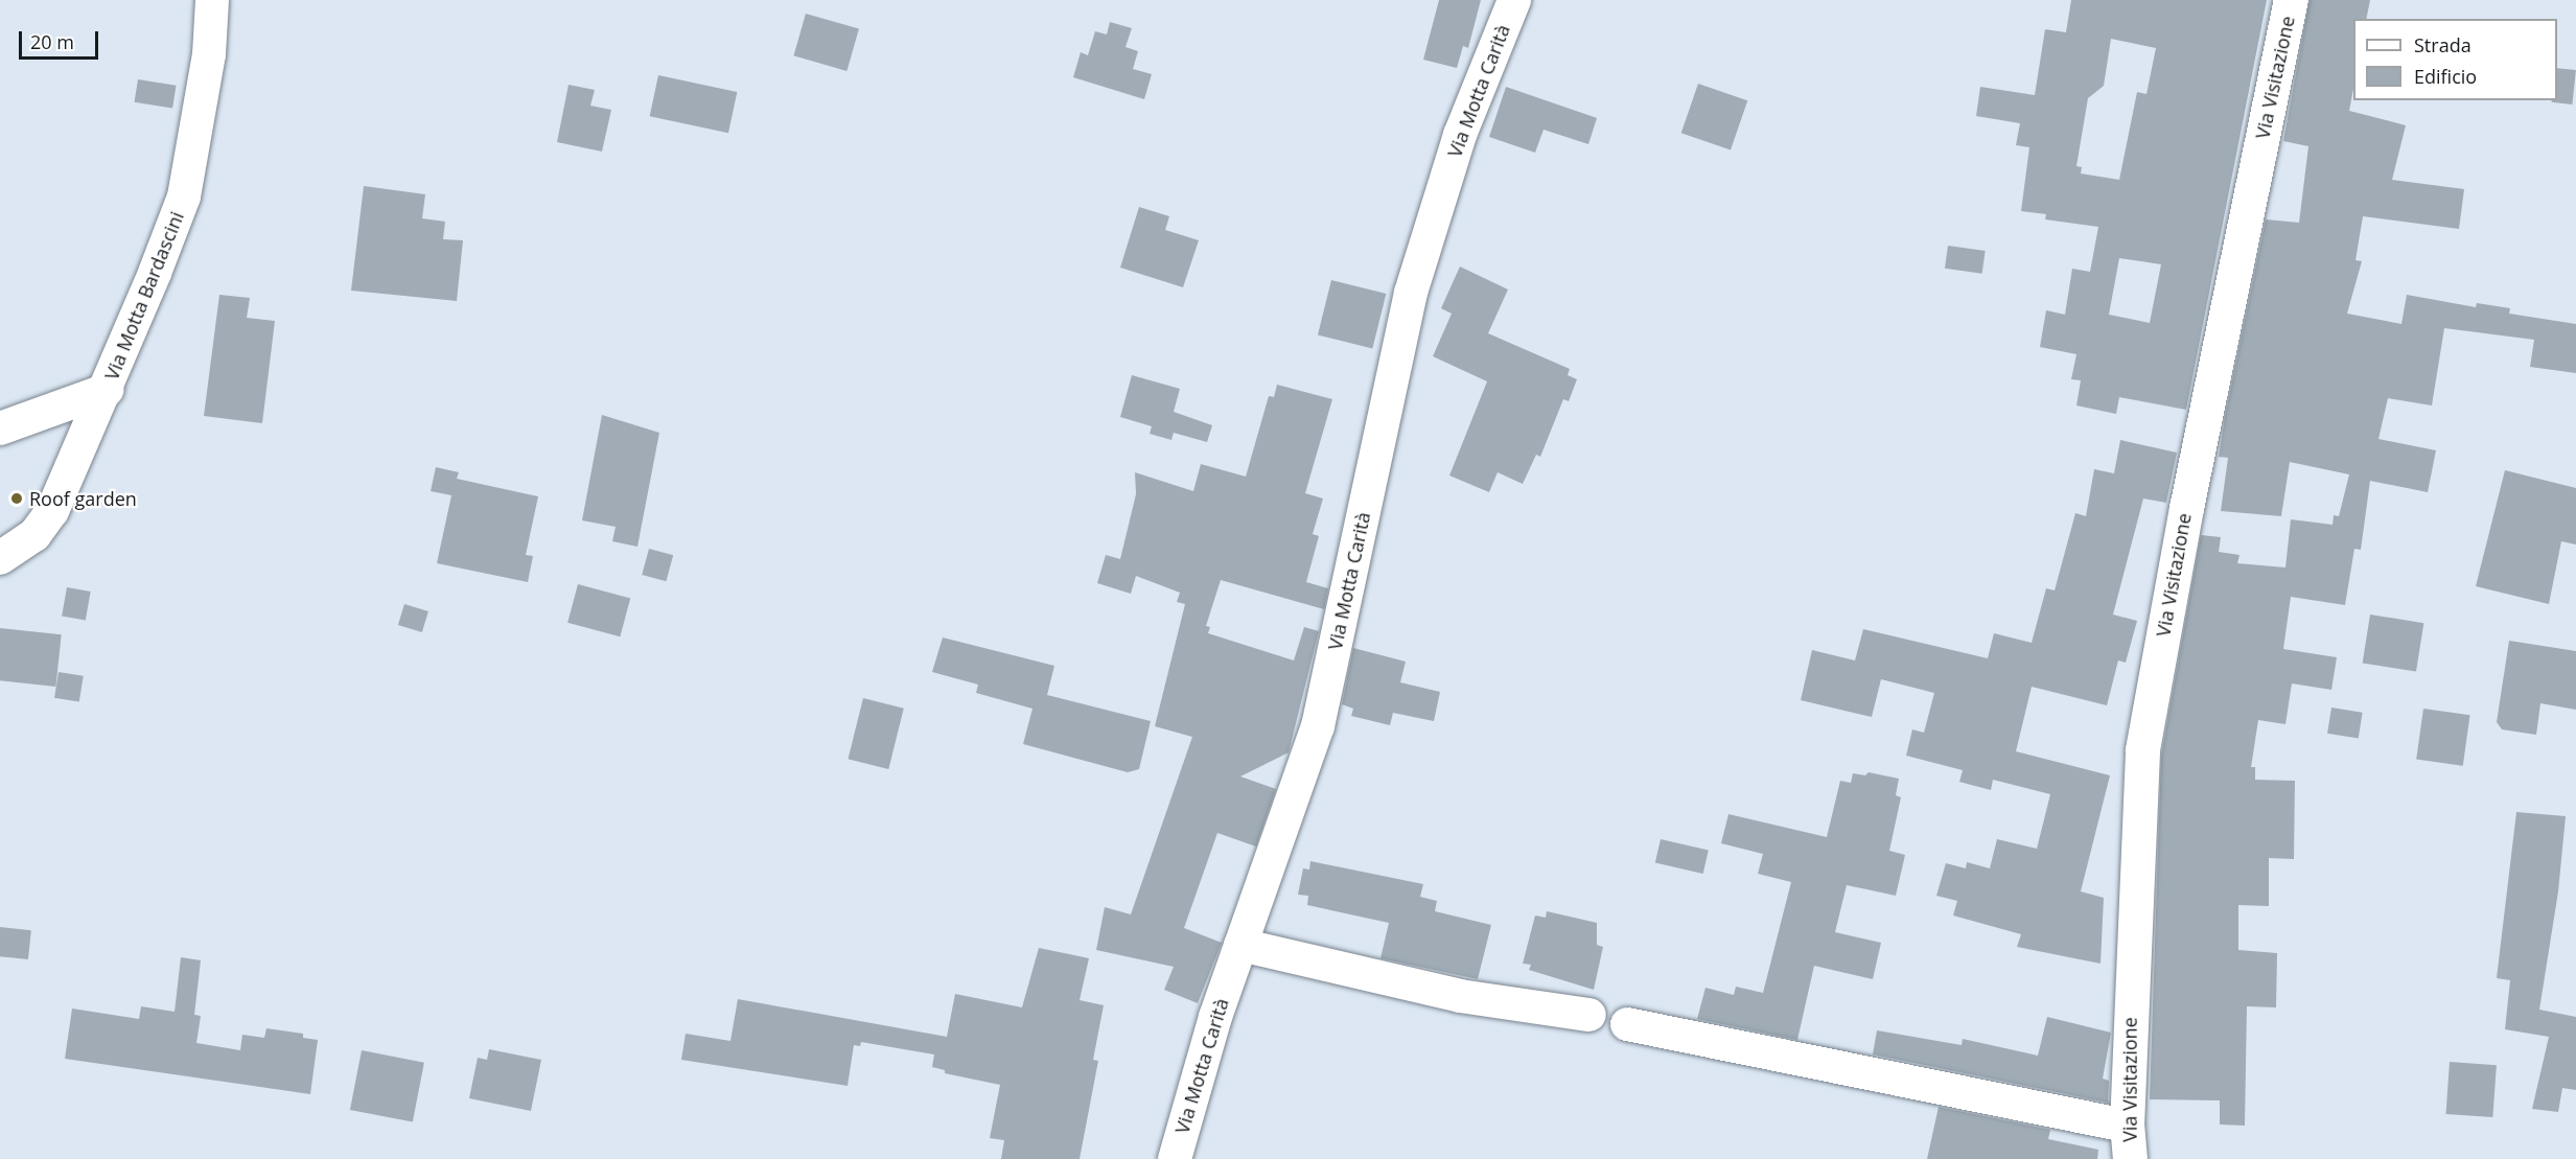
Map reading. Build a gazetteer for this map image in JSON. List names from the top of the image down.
{
  "streets": {
    "street": ["Via Visitazione", "Via Motta Carità", "Via Motta Bardascini"]
  },
  "places": ["Roof garden"],
  "legend": ["Strada", "Edificio"],
  "scale_bar": "20 m"
}
